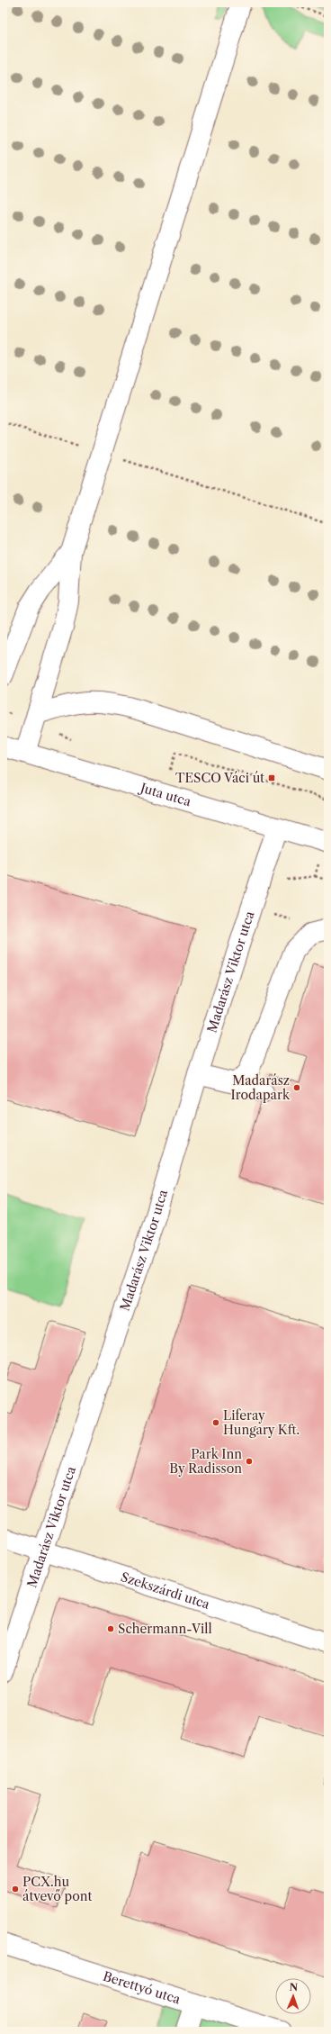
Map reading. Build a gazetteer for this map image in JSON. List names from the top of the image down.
{
  "streets": {
    "street": [
      "Juta utca",
      "Madarász Viktor utca",
      "Szekszárdi utca",
      "Berettyó utca"
    ]
  },
  "crossings": [
    ["Juta utca", "Madarász Viktor utca"],
    ["Madarász Viktor utca", "Szekszárdi utca"]
  ],
  "places": {
    "transit": ["TESCO Váci út"],
    "other": [
      "Madarász Irodapark",
      "Liferay Hungary Kft.",
      "Park Inn By Radisson",
      "Schermann-Vill",
      "PCX.hu átvevő pont"
    ]
  },
  "north": "top"
}
